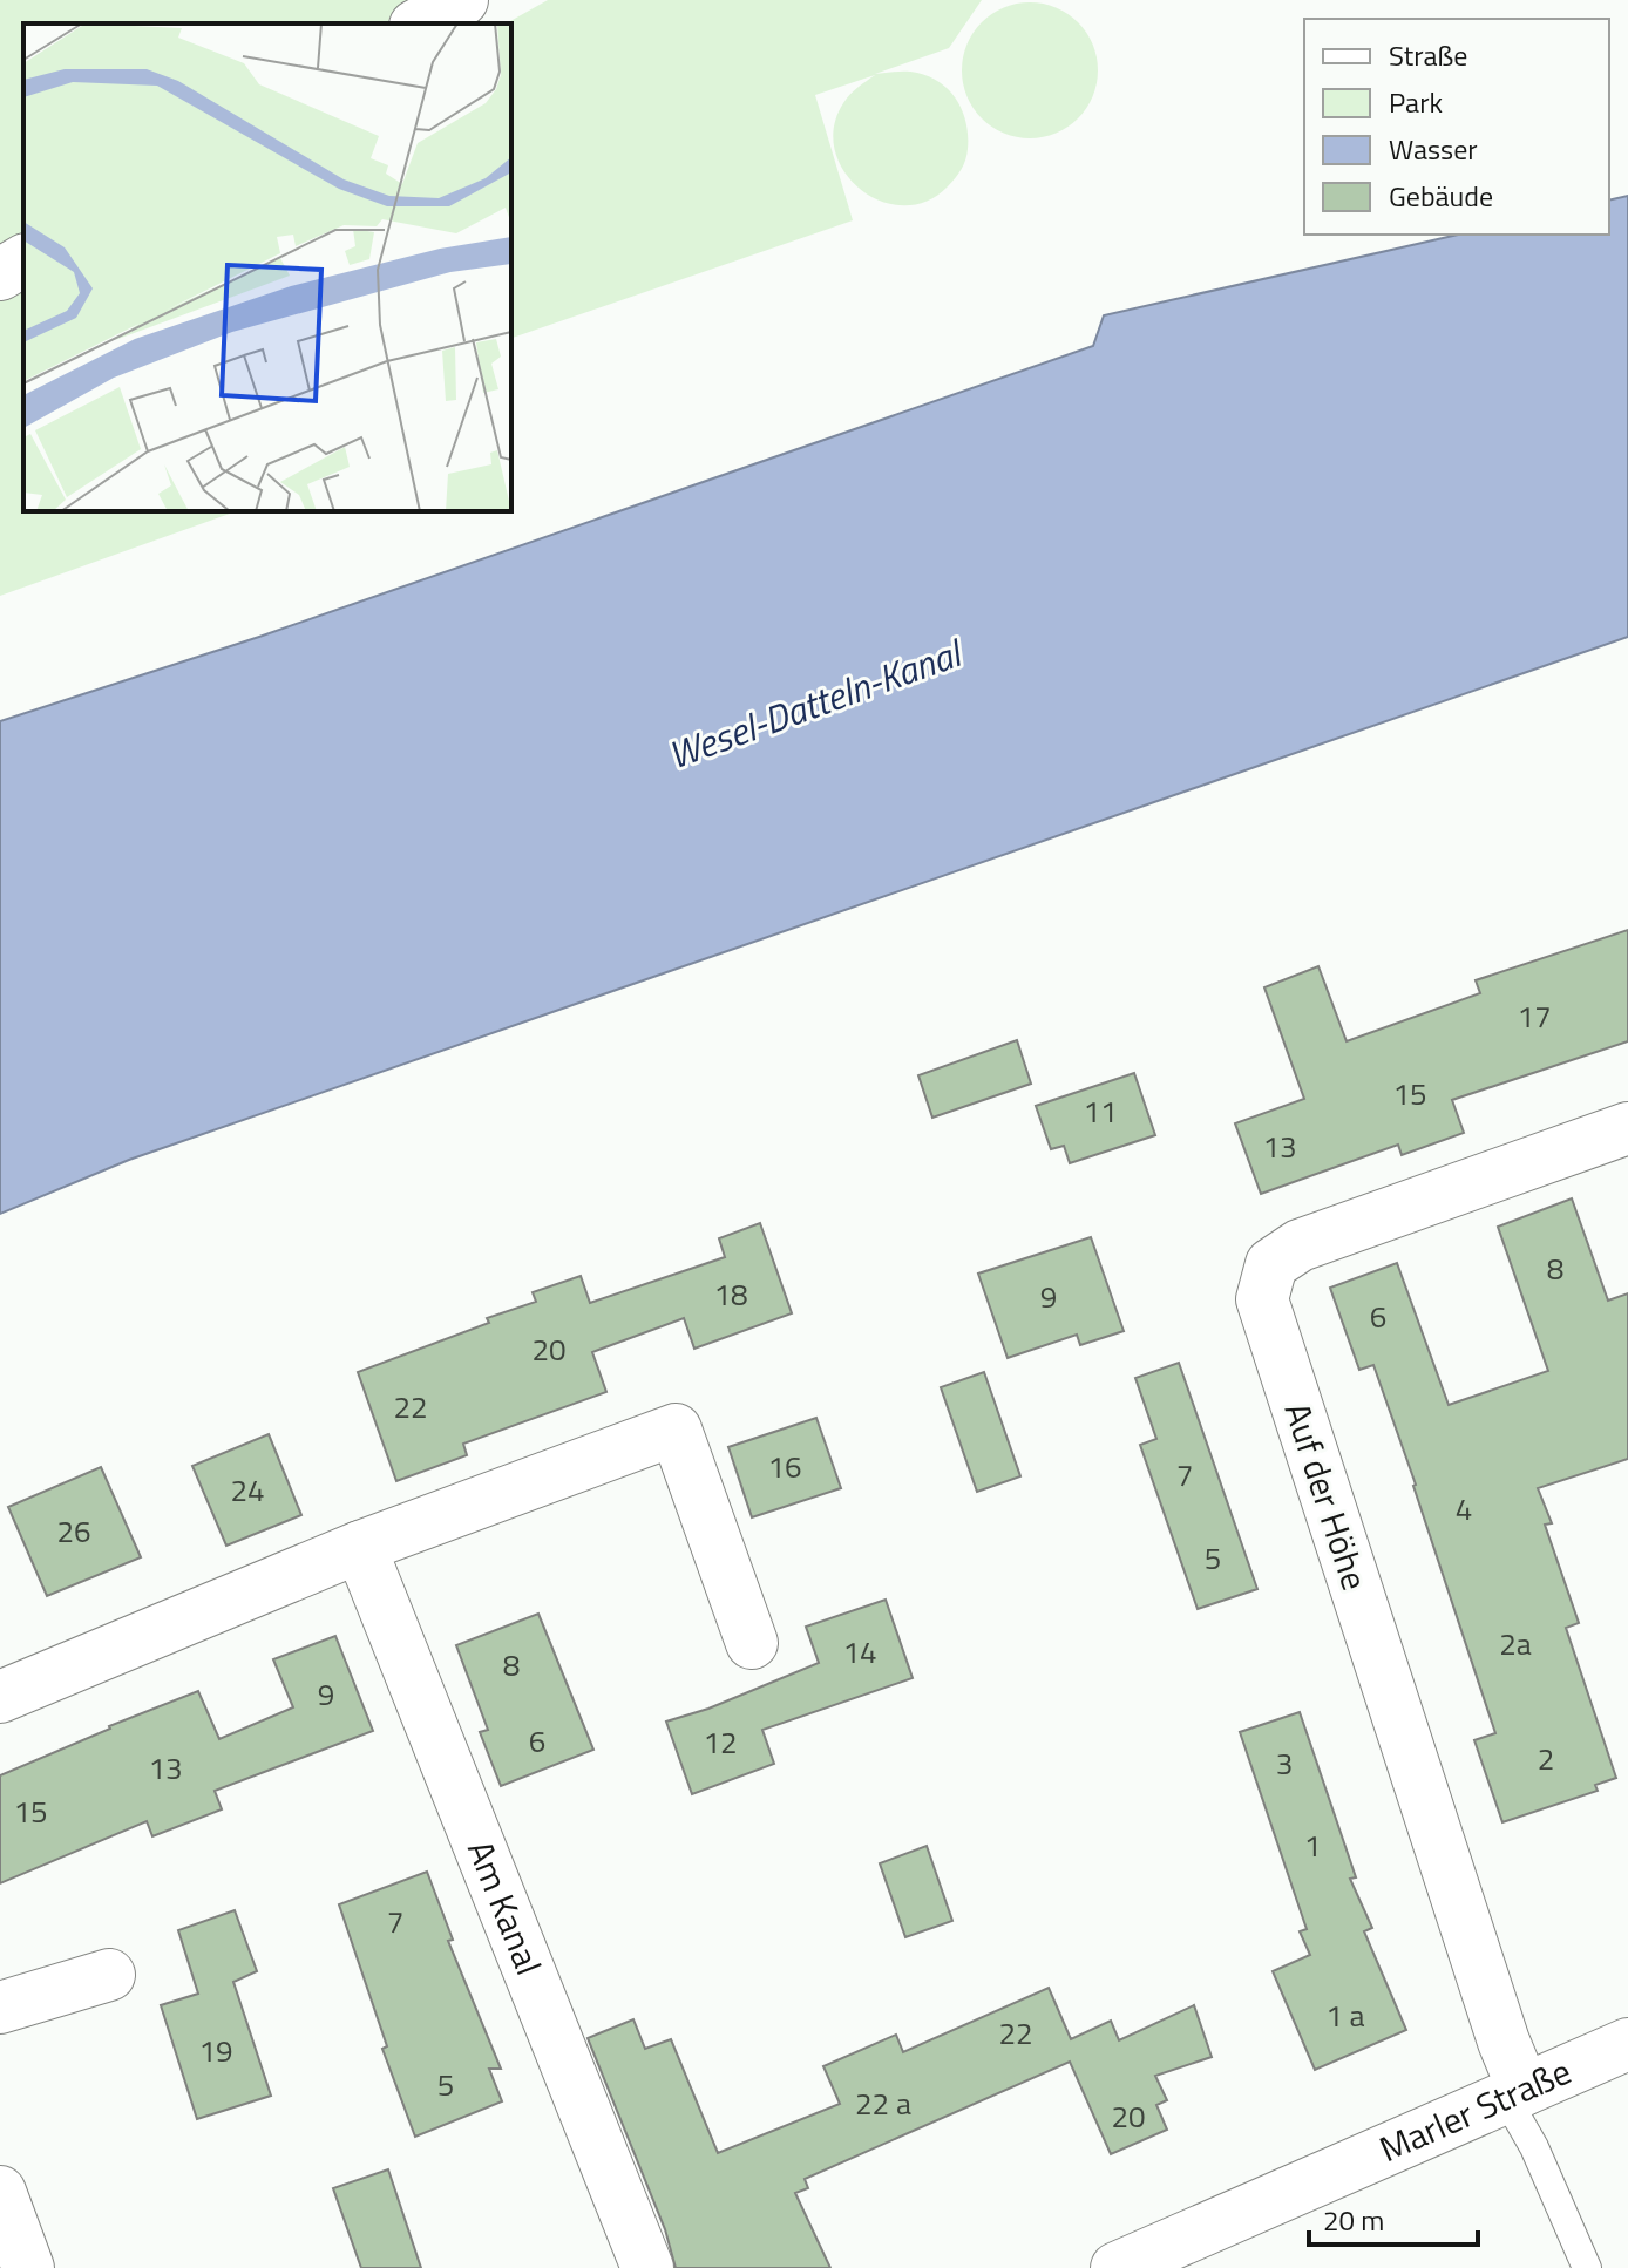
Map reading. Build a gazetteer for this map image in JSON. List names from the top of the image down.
{
  "streets": {
    "street": ["Auf der Höhe", "Am Kanal", "Marler Straße"]
  },
  "crossings": [
    ["Auf der Höhe", "Marler Straße"]
  ],
  "water": ["Wesel-Datteln-Kanal"],
  "house_numbers": [
    "17",
    "15",
    "11",
    "13",
    "8",
    "18",
    "9",
    "6",
    "20",
    "22",
    "16",
    "7",
    "24",
    "4",
    "26",
    "5",
    "2a",
    "14",
    "8",
    "9",
    "6",
    "12",
    "2",
    "3",
    "13",
    "15",
    "1",
    "7",
    "1 a",
    "22",
    "19",
    "5",
    "22 a",
    "20"
  ],
  "legend": [
    "Straße",
    "Park",
    "Wasser",
    "Gebäude"
  ],
  "scale_bar": "20 m"
}
